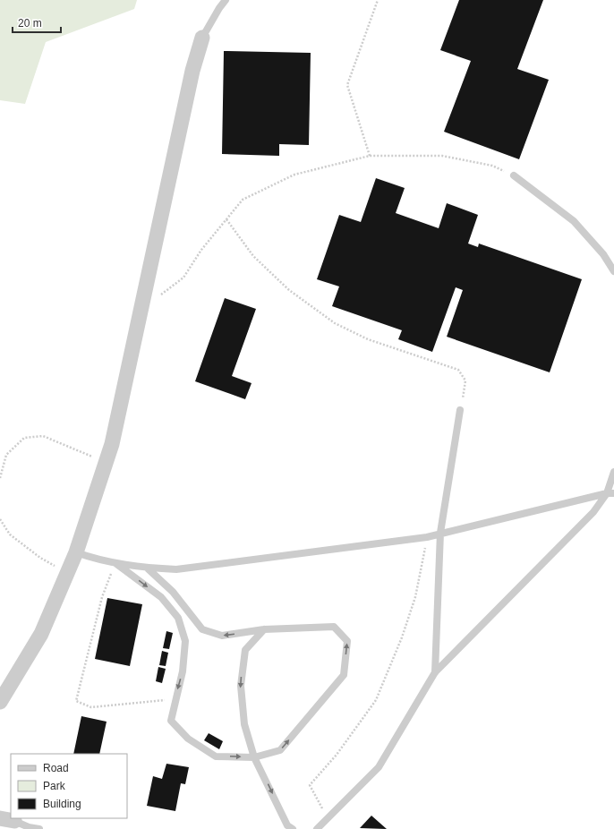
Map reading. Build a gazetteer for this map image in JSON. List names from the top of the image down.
{
  "legend": ["Road", "Park", "Building"],
  "scale_bar": "20 m"
}
